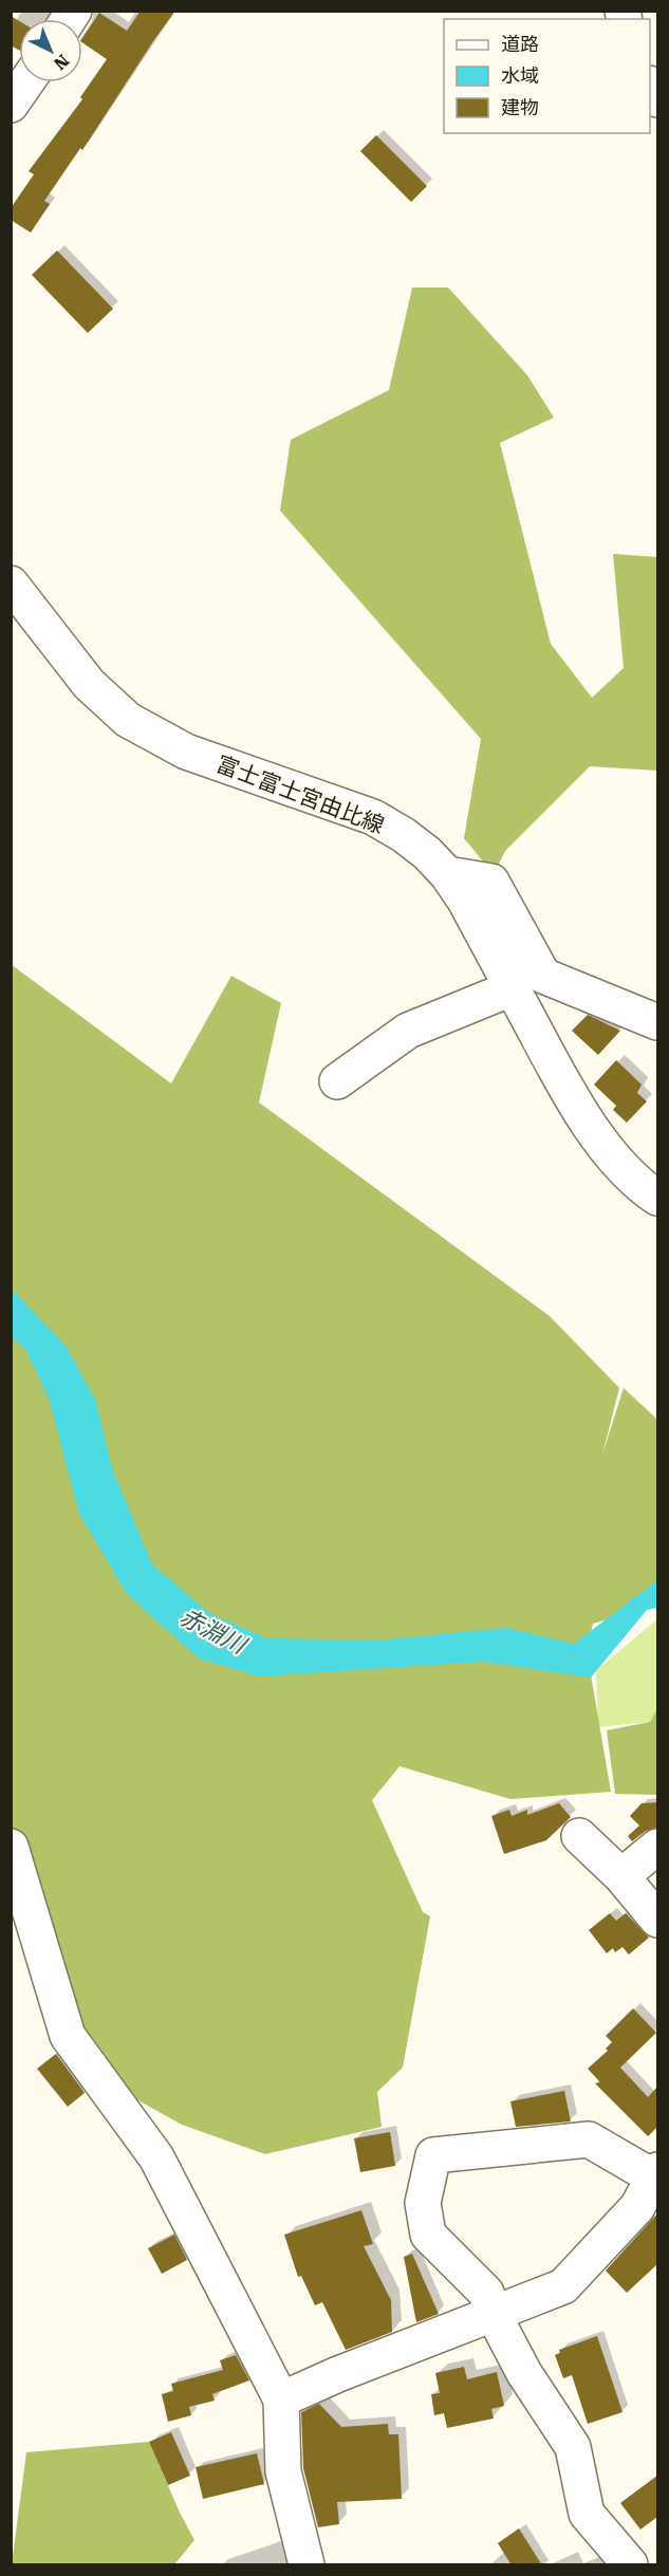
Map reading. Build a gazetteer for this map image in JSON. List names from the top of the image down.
{
  "streets": {
    "street": ["富士富士宮由比線"]
  },
  "water": ["赤淵川"],
  "legend": ["道路", "水域", "建物"],
  "north": "bottom right"
}
